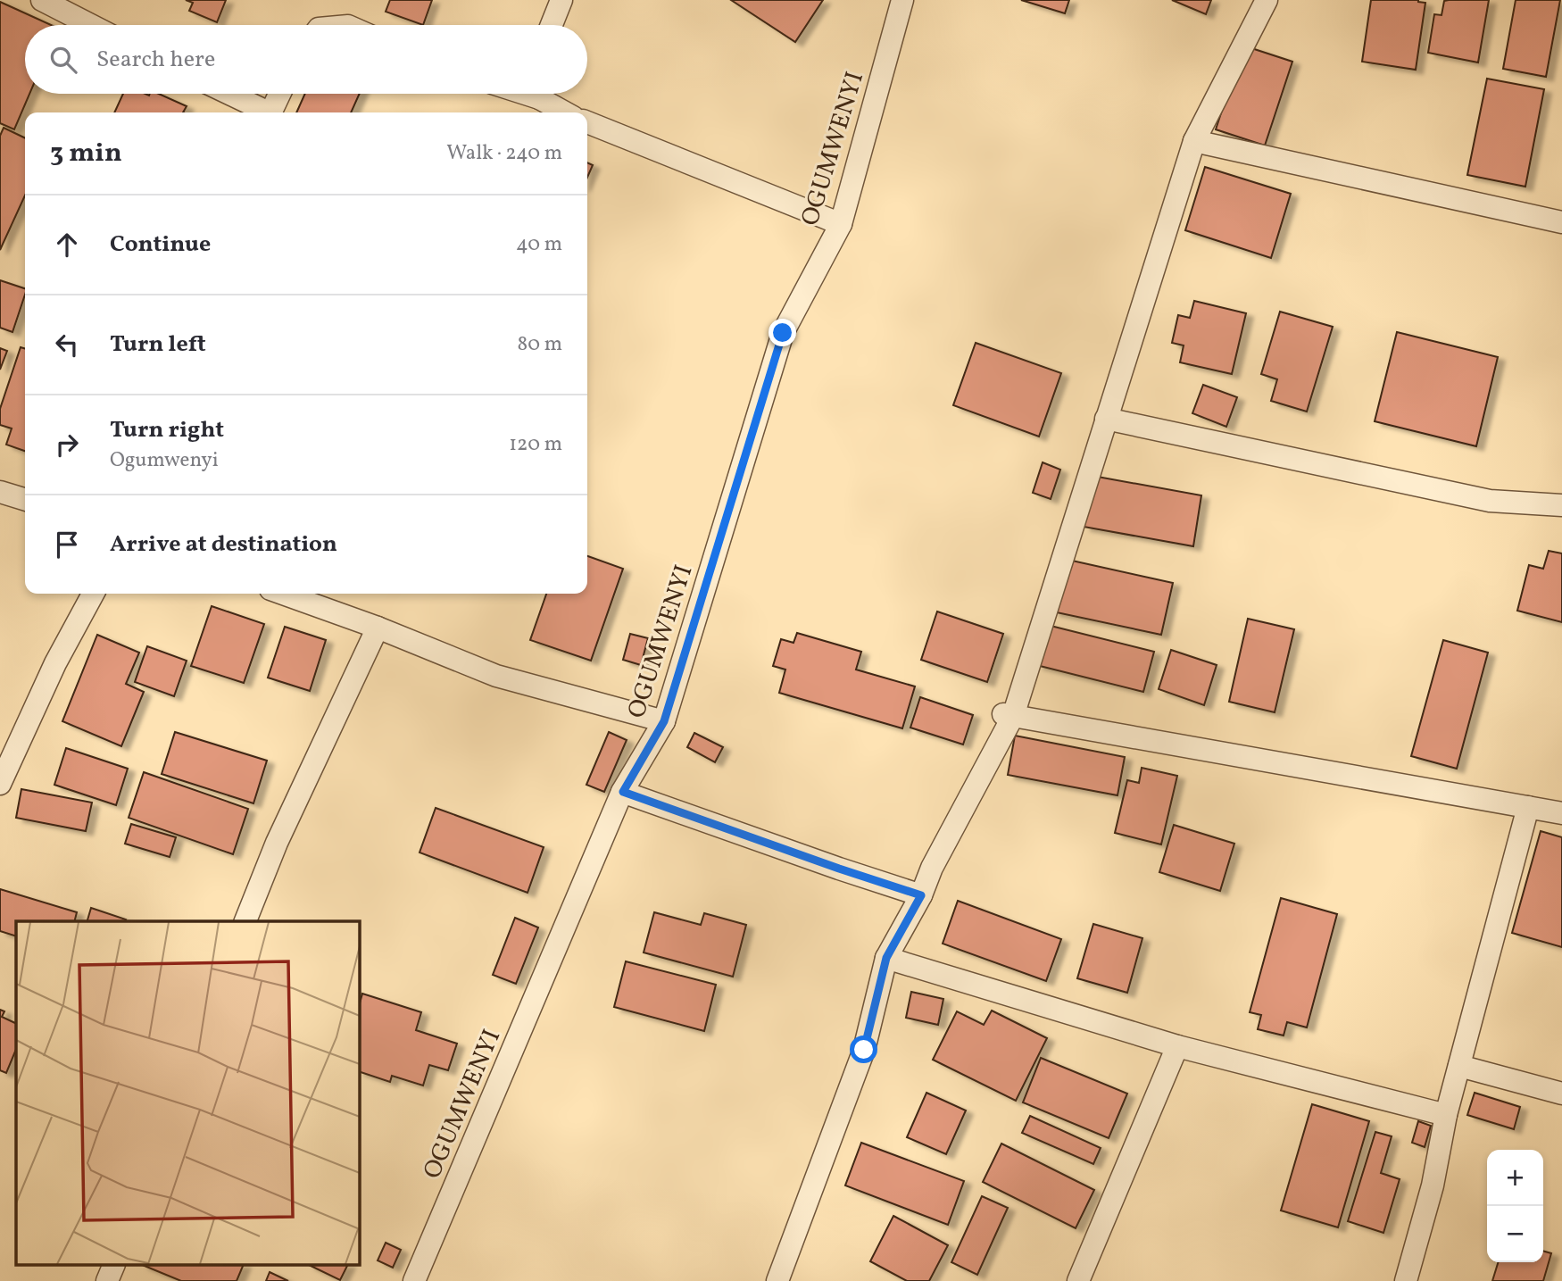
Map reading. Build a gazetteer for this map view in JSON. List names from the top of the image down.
{
  "streets": {
    "street": ["OGUMWENYI"]
  },
  "page": {
    "search": "Search here",
    "heading": ["3 min", "Walk · 240 m"],
    "list": [
      ["Continue", "40 m"],
      ["Turn left", "80 m"],
      ["Turn right", "Ogumwenyi", "120 m"],
      "Arrive at destination"
    ],
    "map_buttons": ["+", "−"]
  }
}
